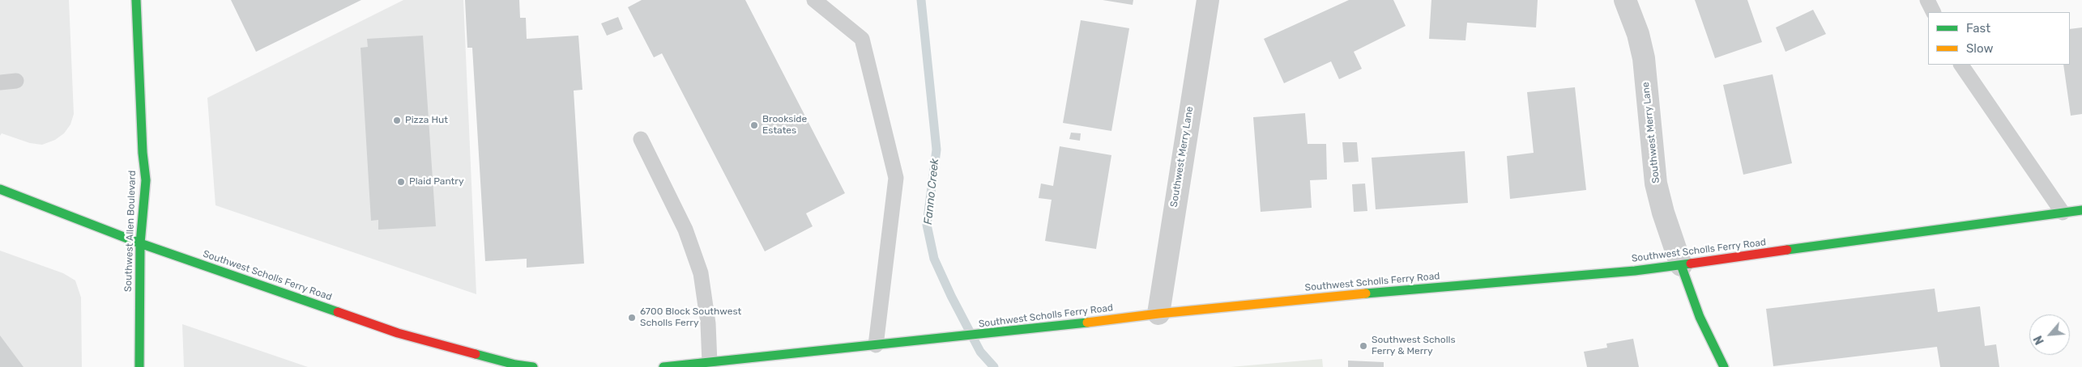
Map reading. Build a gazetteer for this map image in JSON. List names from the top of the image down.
{
  "streets": {
    "main road": ["Southwest Allen Boulevard", "Southwest Scholls Ferry Road"],
    "street": ["Southwest Merry Lane"]
  },
  "crossings": [
    ["Southwest Merry Lane", "Southwest Scholls Ferry Road"],
    ["Southwest Allen Boulevard", "Southwest Scholls Ferry Road"]
  ],
  "water": ["Fanno Creek"],
  "places": [
    "Pizza Hut",
    "Brookside Estates",
    "Plaid Pantry",
    "6700 Block Southwest Scholls Ferry",
    "Southwest Scholls Ferry & Merry"
  ],
  "legend": ["Fast", "Slow"],
  "north": "bottom left"
}
